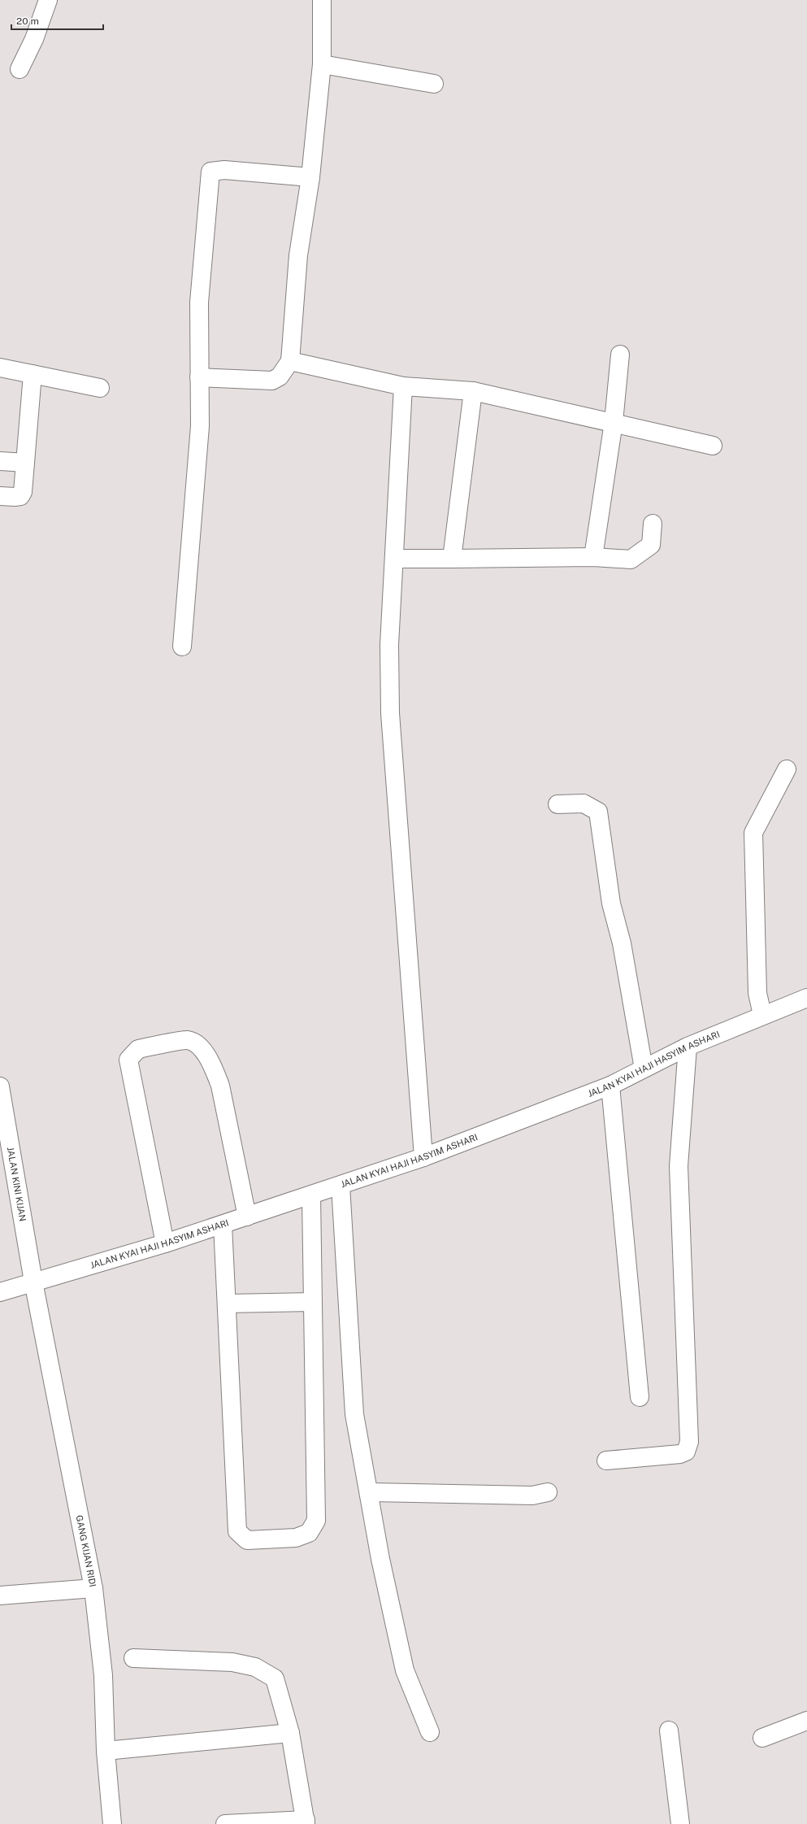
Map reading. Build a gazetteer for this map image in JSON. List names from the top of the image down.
{
  "streets": {
    "street": ["JALAN KYAI HAJI HASYIM ASHARI", "JALAN KINI KIJAN", "GANG KIJAN RIDI"]
  },
  "crossings": [
    ["JALAN KYAI HAJI HASYIM ASHARI", "JALAN KINI KIJAN"],
    ["JALAN KYAI HAJI HASYIM ASHARI", "GANG KIJAN RIDI"],
    ["JALAN KINI KIJAN", "GANG KIJAN RIDI"]
  ],
  "scale_bar": "20 m"
}
